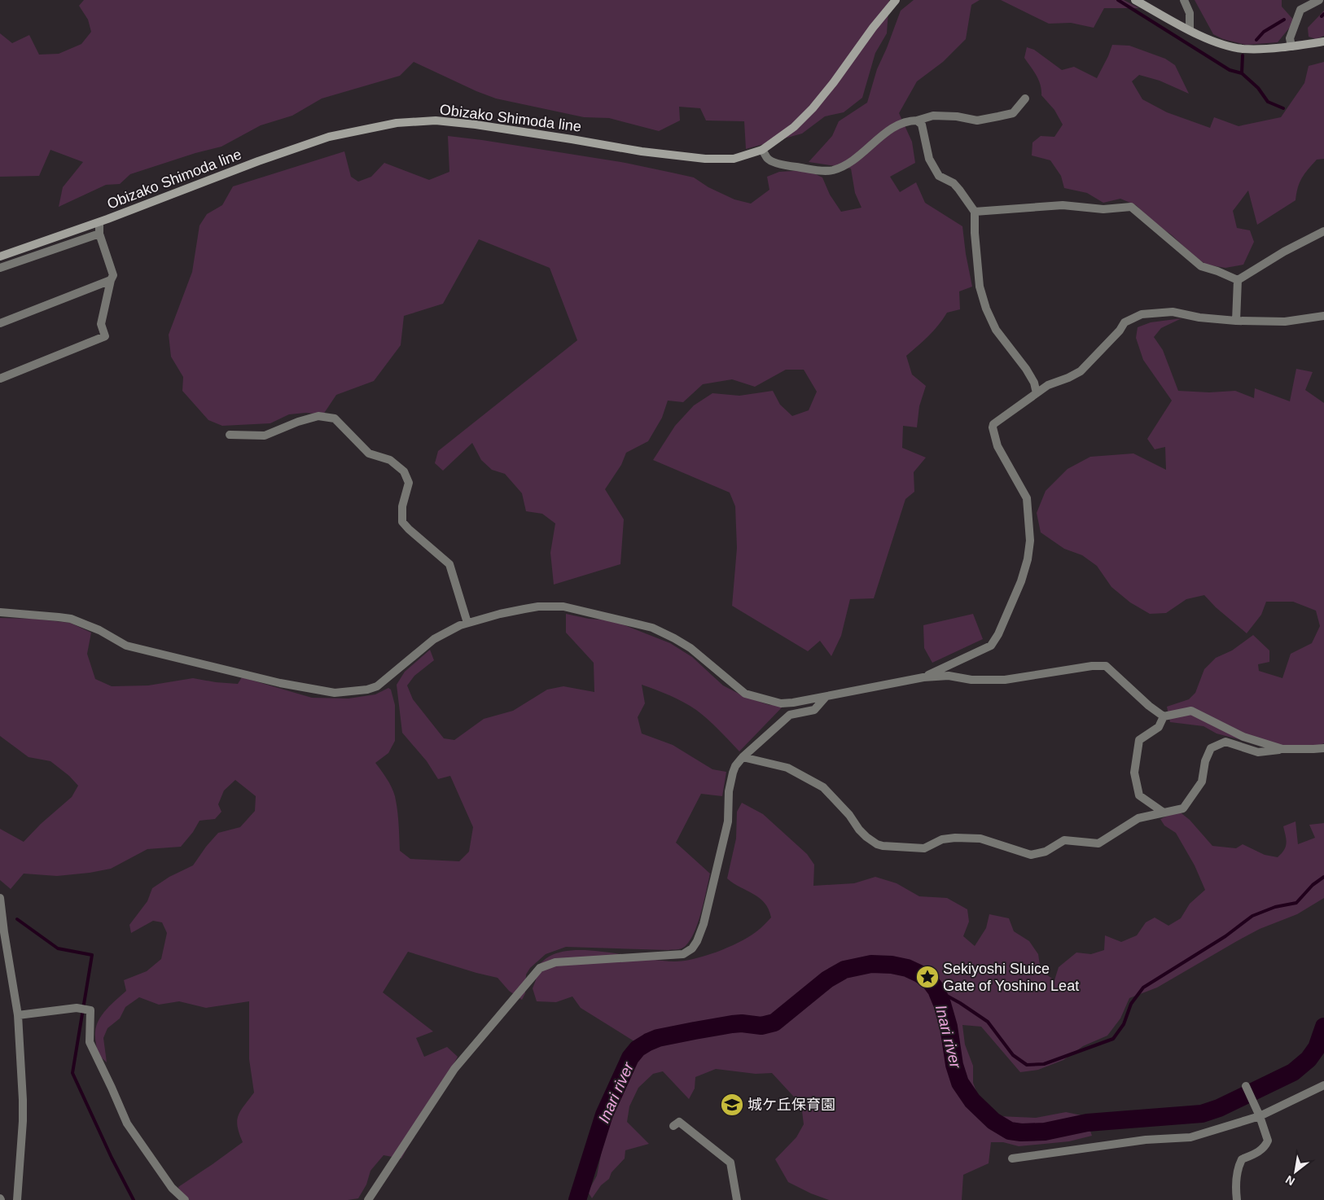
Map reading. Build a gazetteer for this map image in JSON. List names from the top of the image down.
{
  "streets": {
    "main road": ["Obizako Shimoda line"]
  },
  "water": ["Inari river"],
  "places": {
    "place": ["Sekiyoshi Sluice Gate of Yoshino Leat"],
    "school or university": ["城ケ丘保育園"]
  },
  "north": "bottom left"
}
